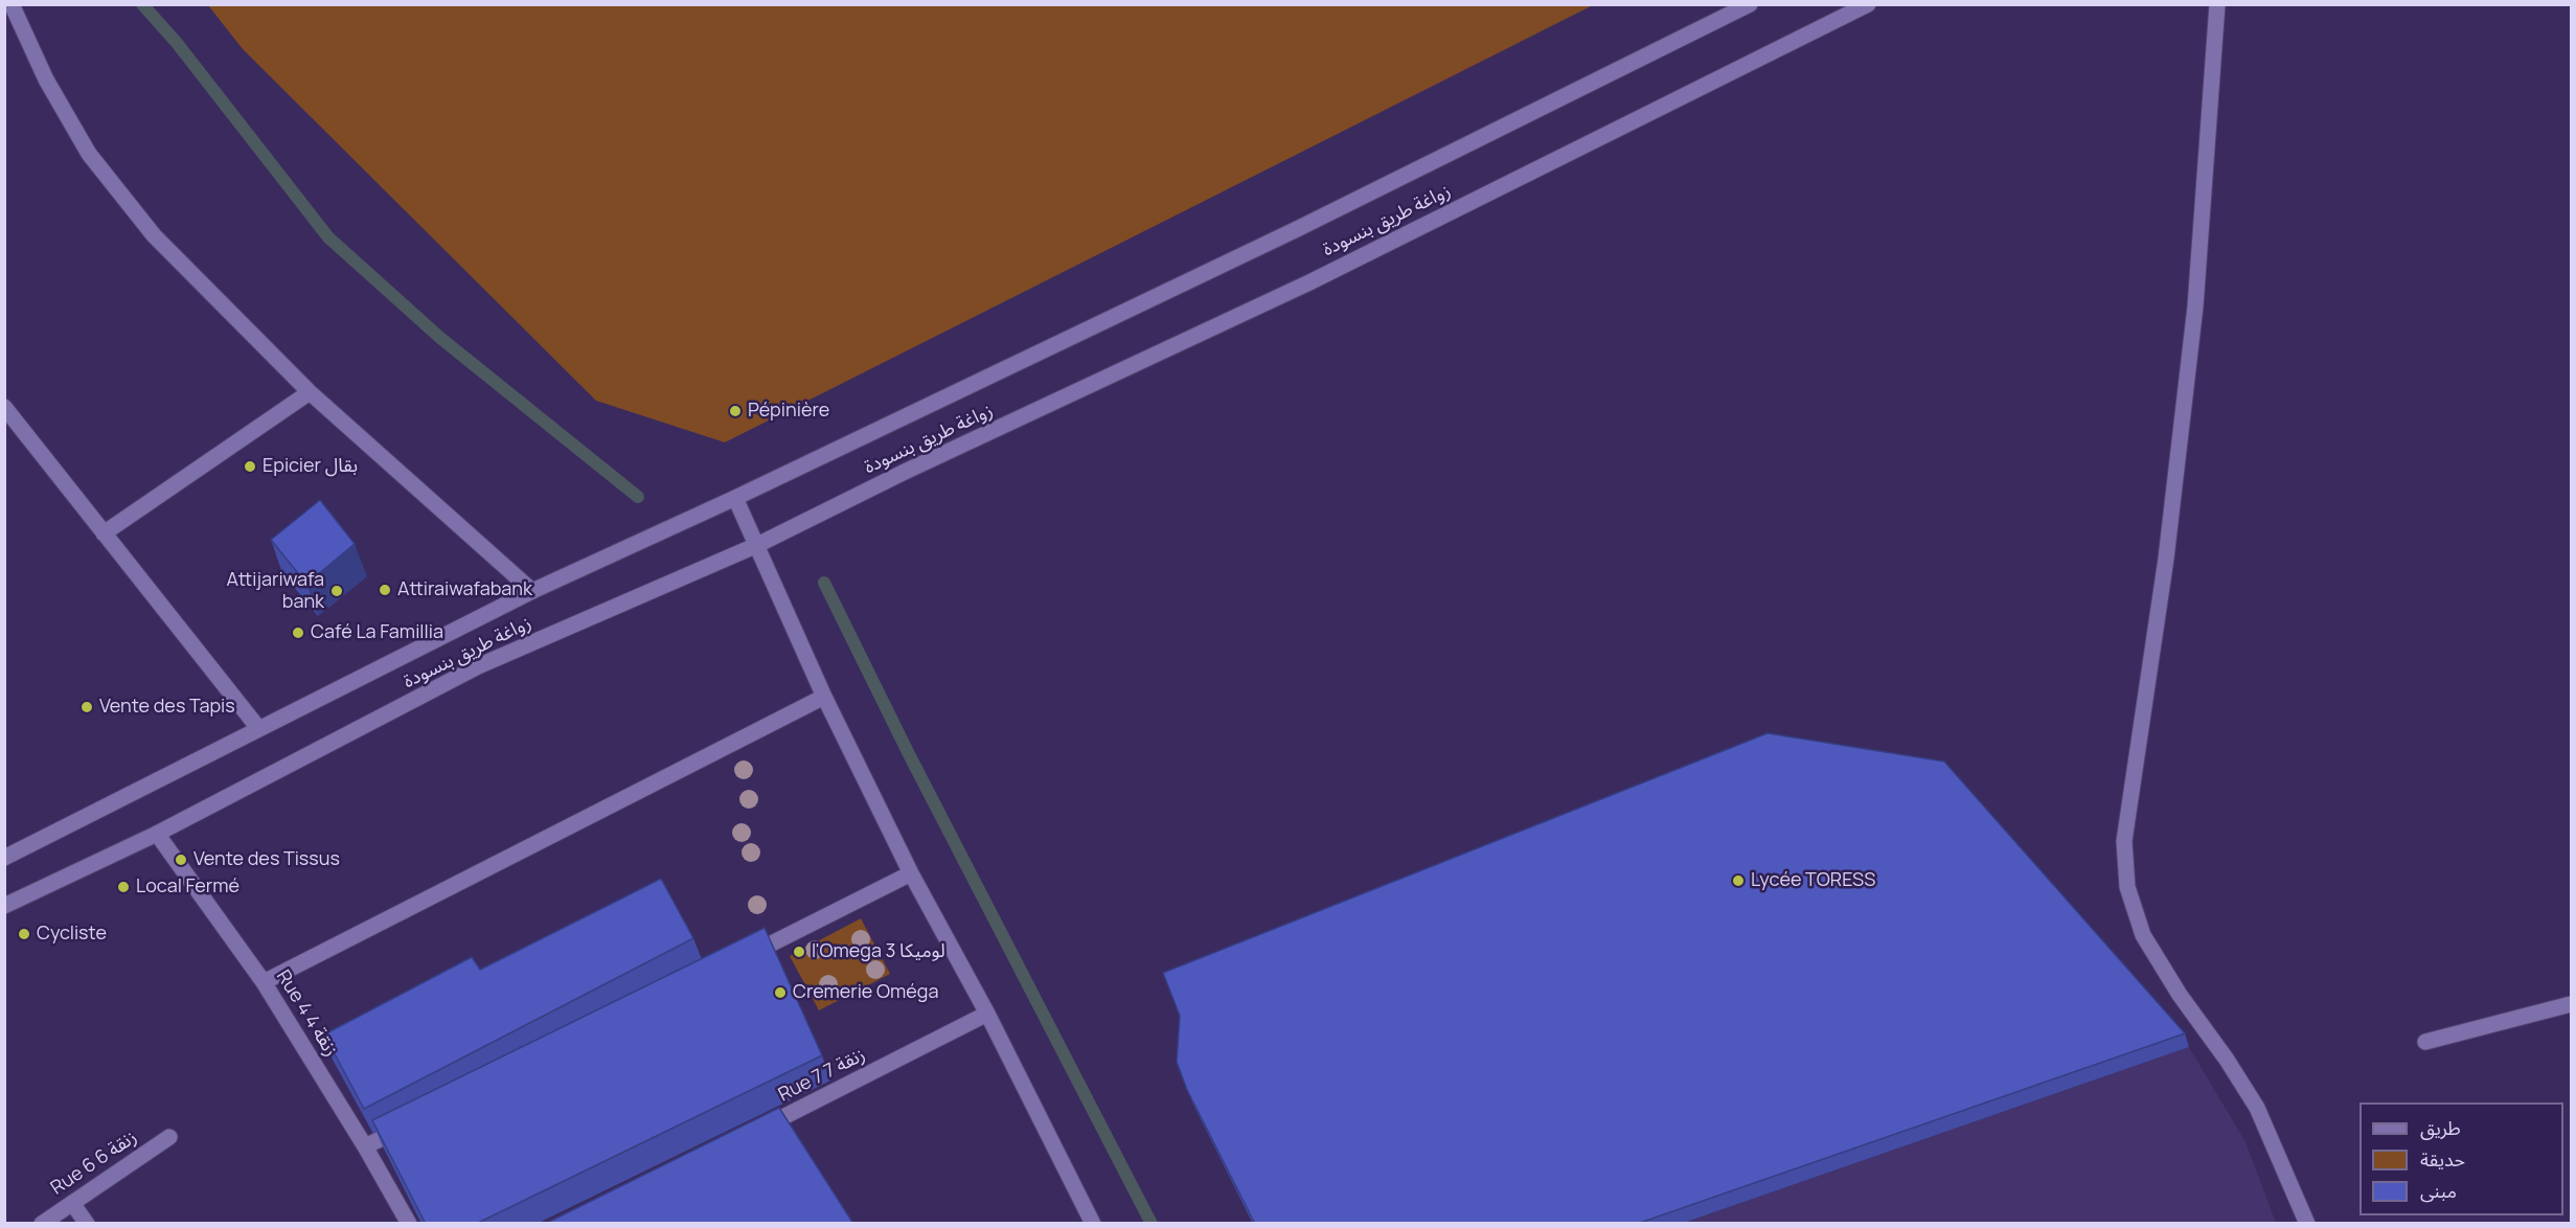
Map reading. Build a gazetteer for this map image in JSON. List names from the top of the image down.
{
  "streets": {
    "street": [
      "زواغة طريق بنسودة",
      "Rue 4 زنقة 4",
      "Rue 7 زنقة 7",
      "Rue 6 زنقة 6"
    ]
  },
  "crossings": [
    ["زواغة طريق بنسودة", "Rue 4 زنقة 4"]
  ],
  "places": [
    "Pépinière",
    "Epicier بقال",
    "Attiraiwafabank",
    "Attijariwafa bank",
    "Café La Famillia",
    "Vente des Tapis",
    "Vente des Tissus",
    "Lycée TORESS",
    "Local Fermé",
    "Cycliste",
    "l'Omega 3 لوميكا",
    "Cremerie Oméga"
  ],
  "legend": ["طريق", "حديقة", "مبنى"]
}
